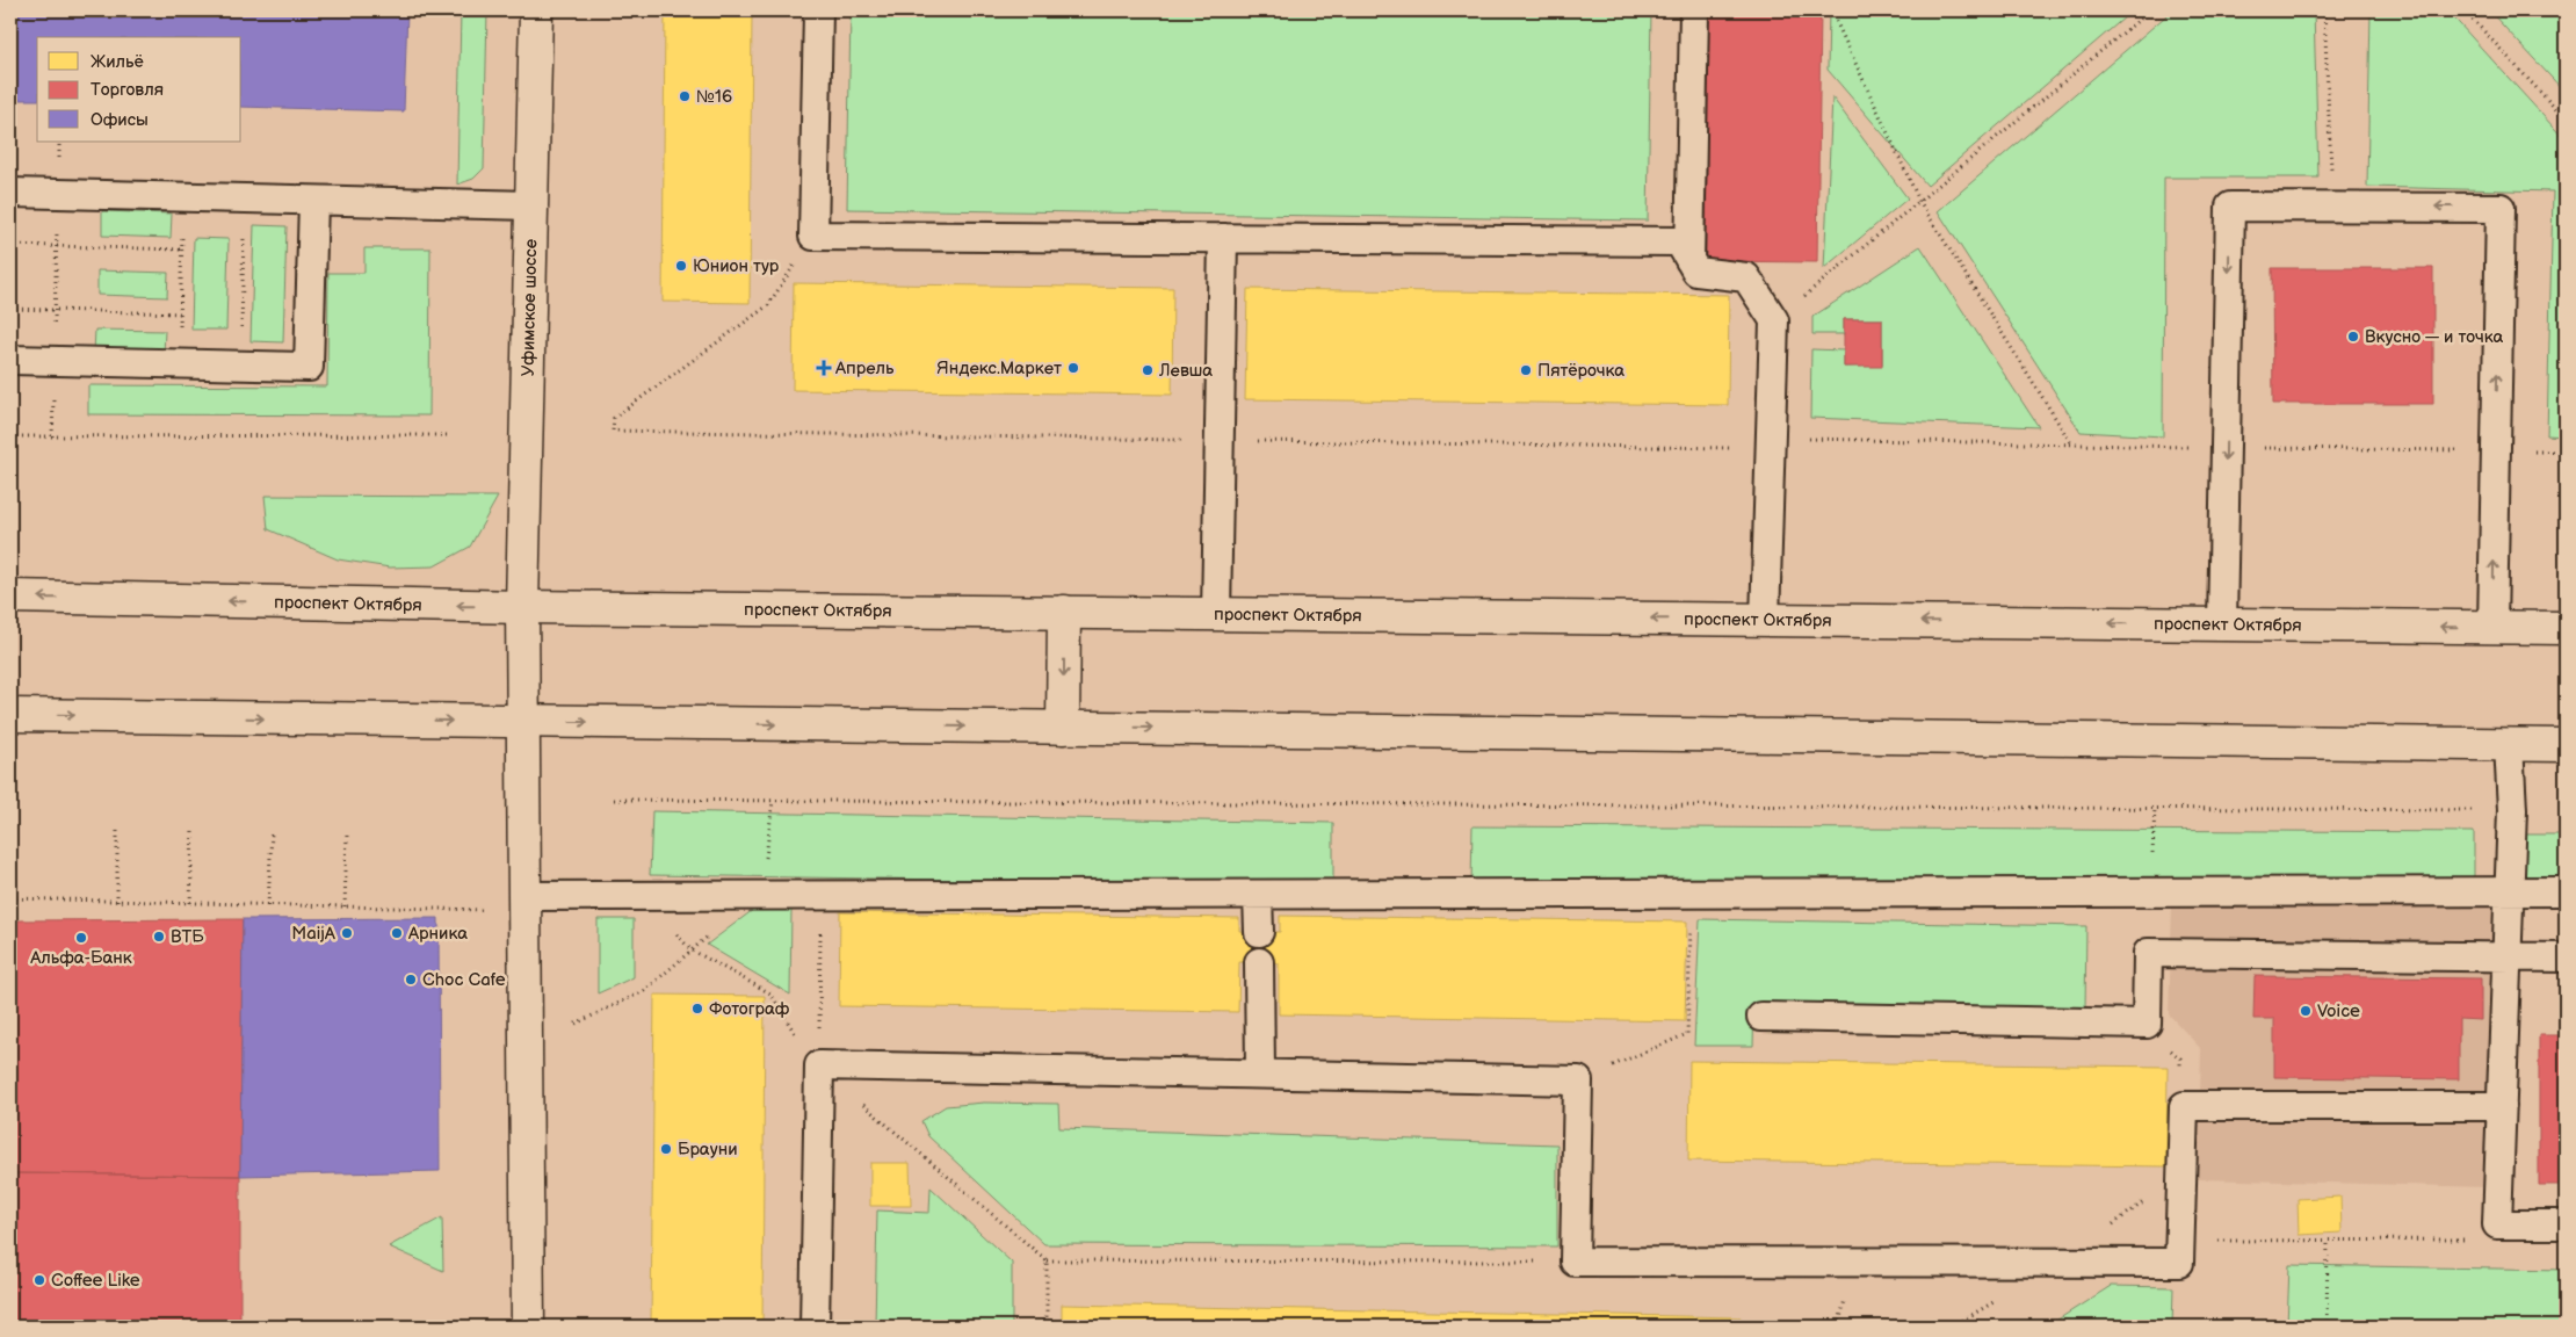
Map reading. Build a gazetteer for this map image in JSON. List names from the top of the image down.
{
  "streets": {
    "main road": ["Уфимское шоссе", "проспект Октября"]
  },
  "crossings": [
    ["Уфимское шоссе", "проспект Октября"]
  ],
  "places": {
    "other": [
      "№16",
      "Юнион тур",
      "Вкусно — и точка",
      "Яндекс.Маркет",
      "Левша",
      "Пятёрочка",
      "MaijA",
      "Арника",
      "ВТБ",
      "Альфа-Банк",
      "Choc Cafe",
      "Фотограф",
      "Voice",
      "Брауни",
      "Coffee Like"
    ],
    "health": ["Апрель"]
  },
  "legend": ["Жильё", "Торговля", "Офисы"]
}
